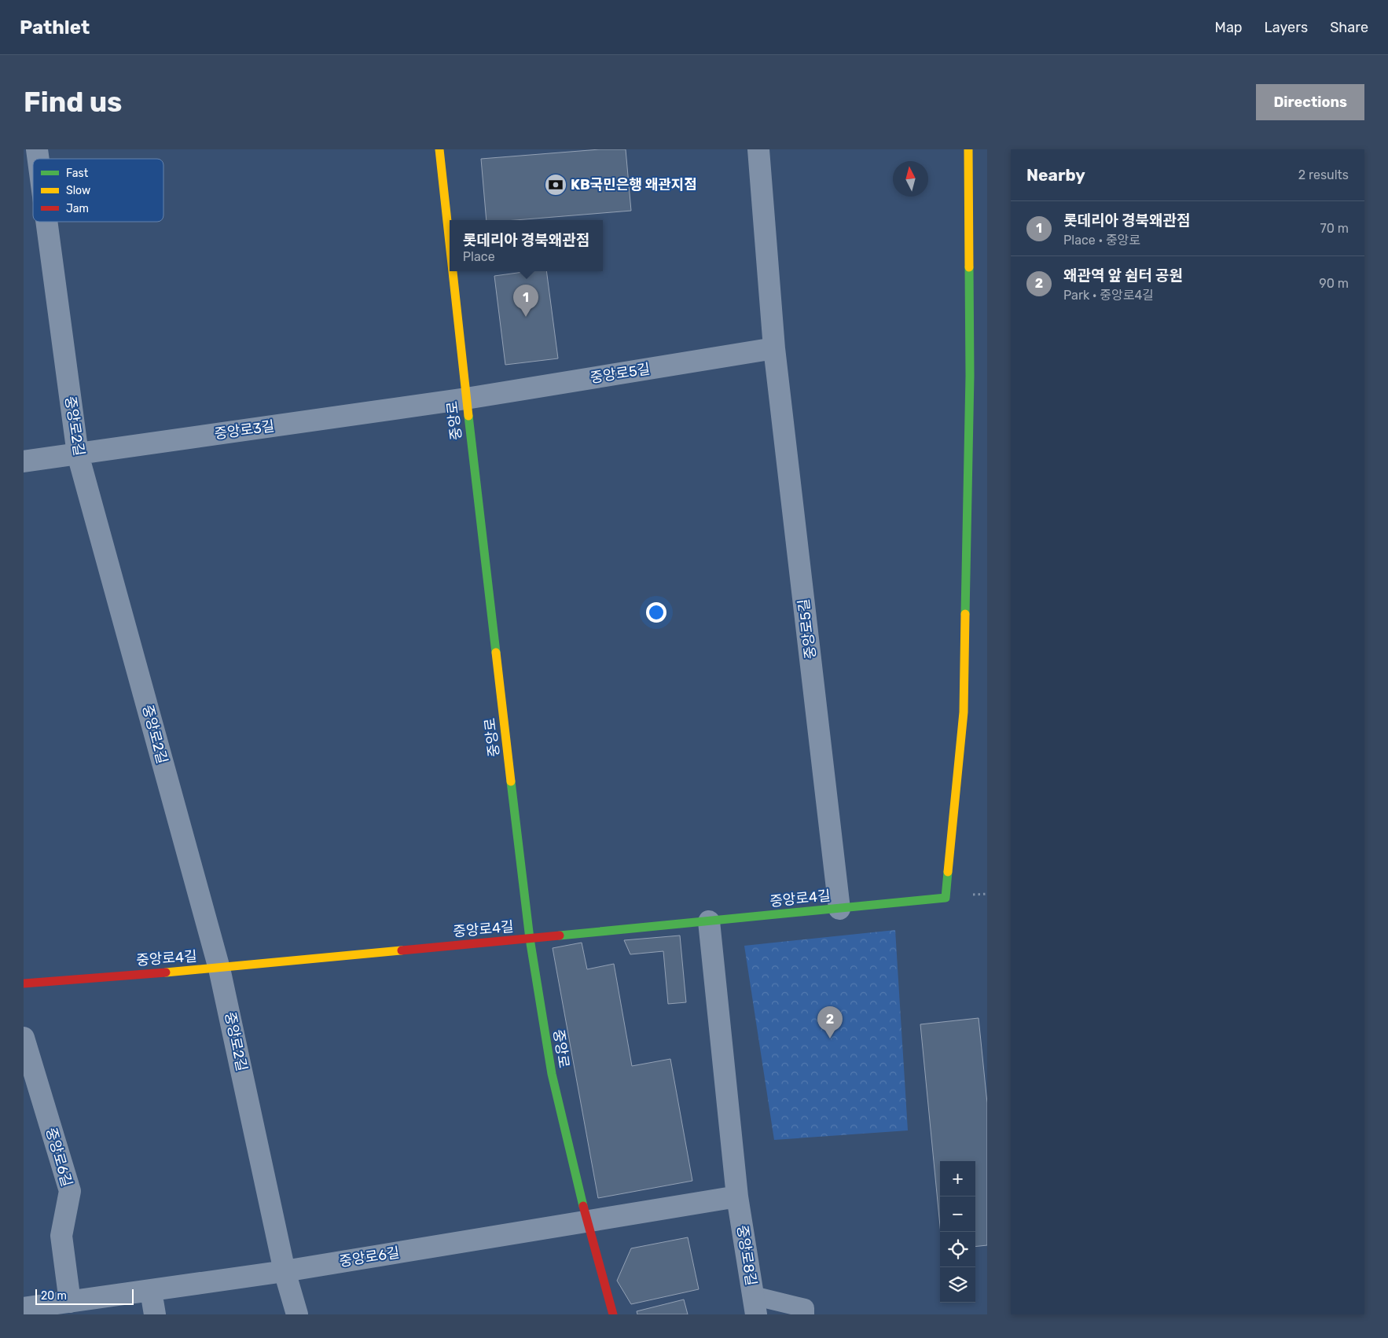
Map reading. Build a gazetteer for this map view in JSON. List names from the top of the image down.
{
  "streets": {
    "street": [
      "중앙로5길",
      "중앙로",
      "중앙로2길",
      "중앙로3길",
      "중앙로4길",
      "중앙로6길",
      "중앙로8길"
    ]
  },
  "crossings": [
    ["중앙로5길", "중앙로"],
    ["중앙로5길", "중앙로3길"],
    ["중앙로5길", "중앙로4길"],
    ["중앙로", "중앙로3길"],
    ["중앙로", "중앙로4길"],
    ["중앙로", "중앙로6길"],
    ["중앙로2길", "중앙로3길"],
    ["중앙로2길", "중앙로4길"],
    ["중앙로2길", "중앙로6길"],
    ["중앙로4길", "중앙로8길"],
    ["중앙로6길", "중앙로8길"]
  ],
  "places": {
    "bank": ["KB국민은행 왜관지점"]
  },
  "legend": ["Fast", "Slow", "Jam"],
  "scale_bar": "20 m",
  "north": "top",
  "page": {
    "header": "Pathlet",
    "nav": ["Map", "Layers", "Share"],
    "buttons": "Directions",
    "title": "Find us",
    "heading": ["Nearby", "2 results"],
    "list": [
      {
        "mark": "1",
        "name": "롯데리아 경북왜관점",
        "note": "Place · 중앙로",
        "value": "70 m"
      },
      {
        "mark": "2",
        "name": "왜관역 앞 쉼터 공원",
        "note": "Park · 중앙로4길",
        "value": "90 m"
      }
    ],
    "popup": ["롯데리아 경북왜관점", "Place"],
    "pins": ["1", "2"],
    "map_buttons": ["+", "−"],
    "scale": "20 m"
  }
}
